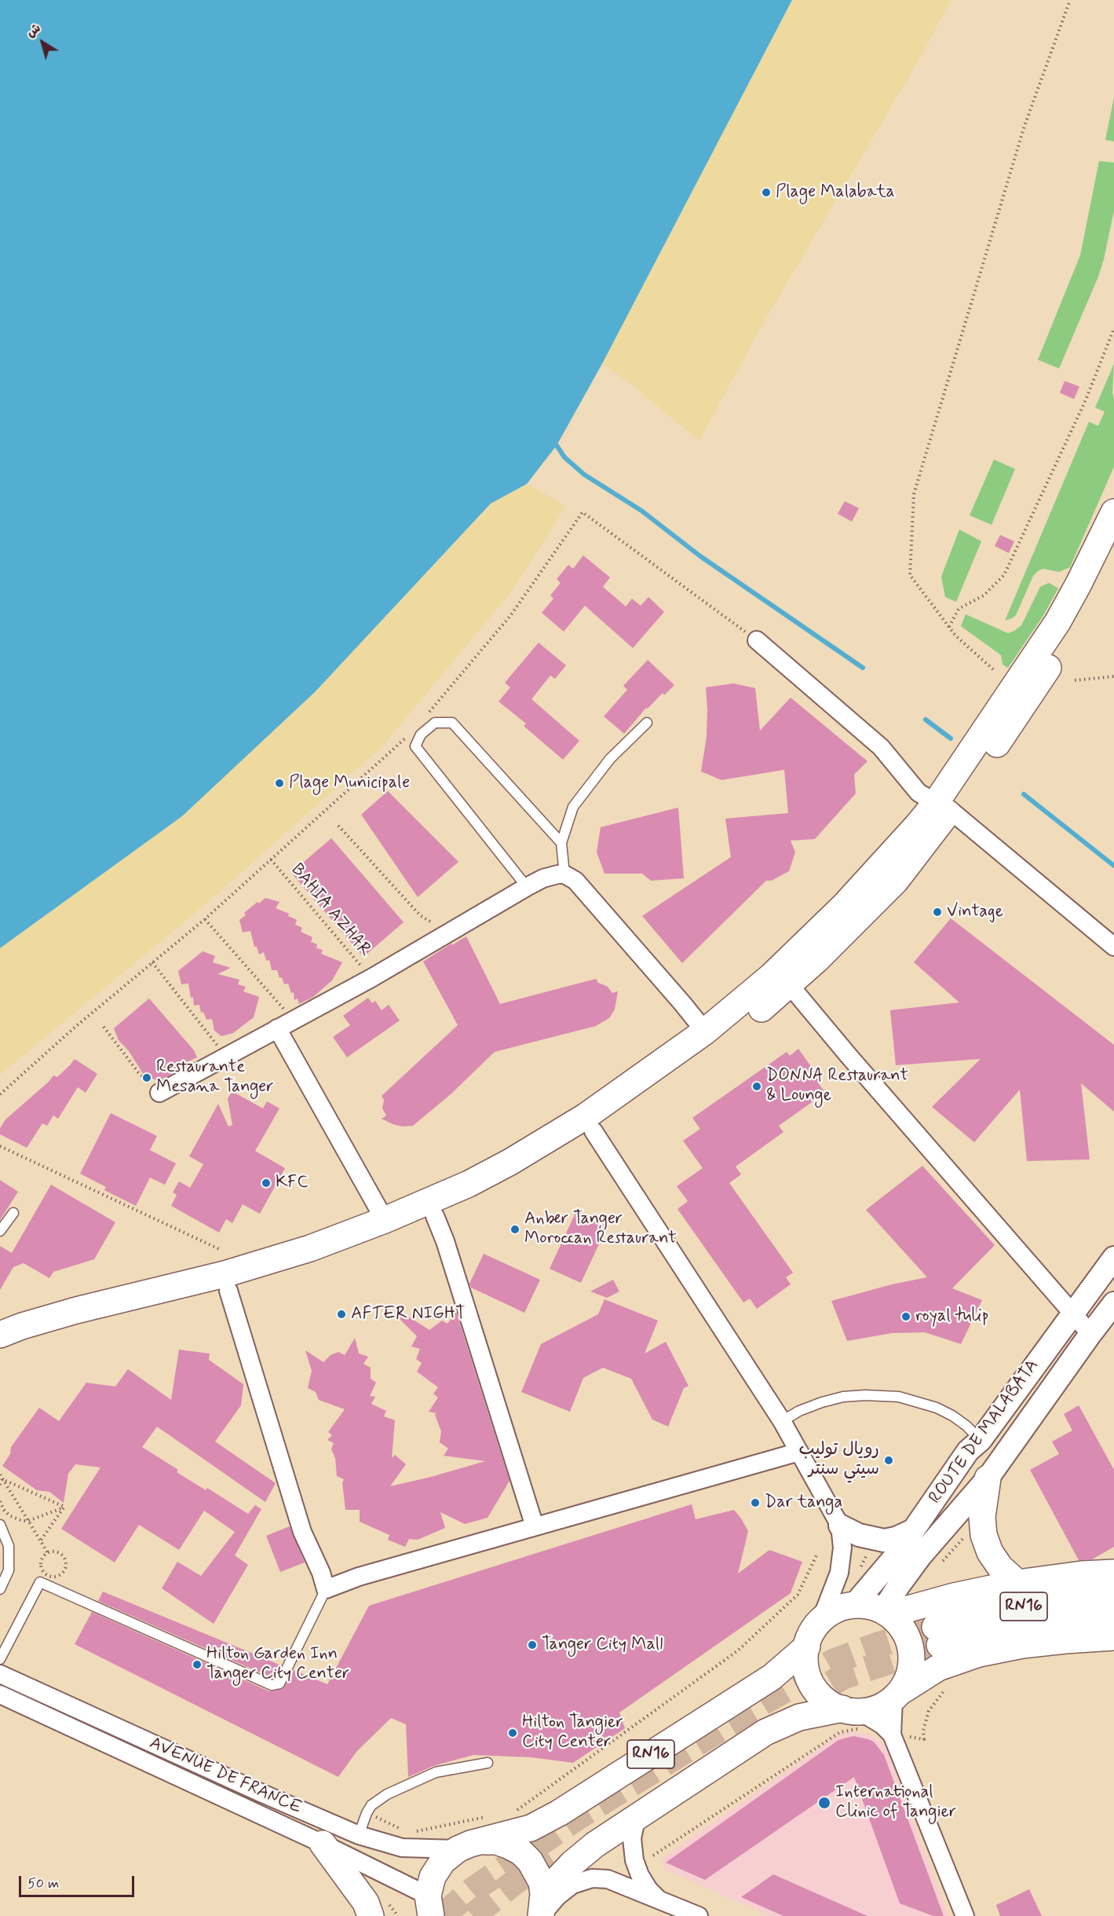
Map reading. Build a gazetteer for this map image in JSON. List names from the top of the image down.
{
  "streets": {
    "main road": ["RN16"],
    "street": ["ROUTE DE MALABATA", "AVENUE DE FRANCE"],
    "path": ["BAHIA AZHAR"]
  },
  "crossings": [
    ["ROUTE DE MALABATA", "RN16"],
    ["RN16", "AVENUE DE FRANCE"]
  ],
  "places": [
    "Plage Malabata",
    "Plage Municipale",
    "Vintage",
    "Restaurante Mesana Tanger",
    "DONNA Restaurant & Lounge",
    "KFC",
    "Anber Tanger Moroccan Restaurant",
    "AFTER NIGHT",
    "royal tulip",
    "رويال توليب سيتي سنتر",
    "Dar tanga",
    "Tanger City Mall",
    "Hilton Garden Inn Tanger City Center",
    "Hilton Tangier City Center",
    "International Clinic of Tangier"
  ],
  "scale_bar": "50 m",
  "north": "top left"
}
